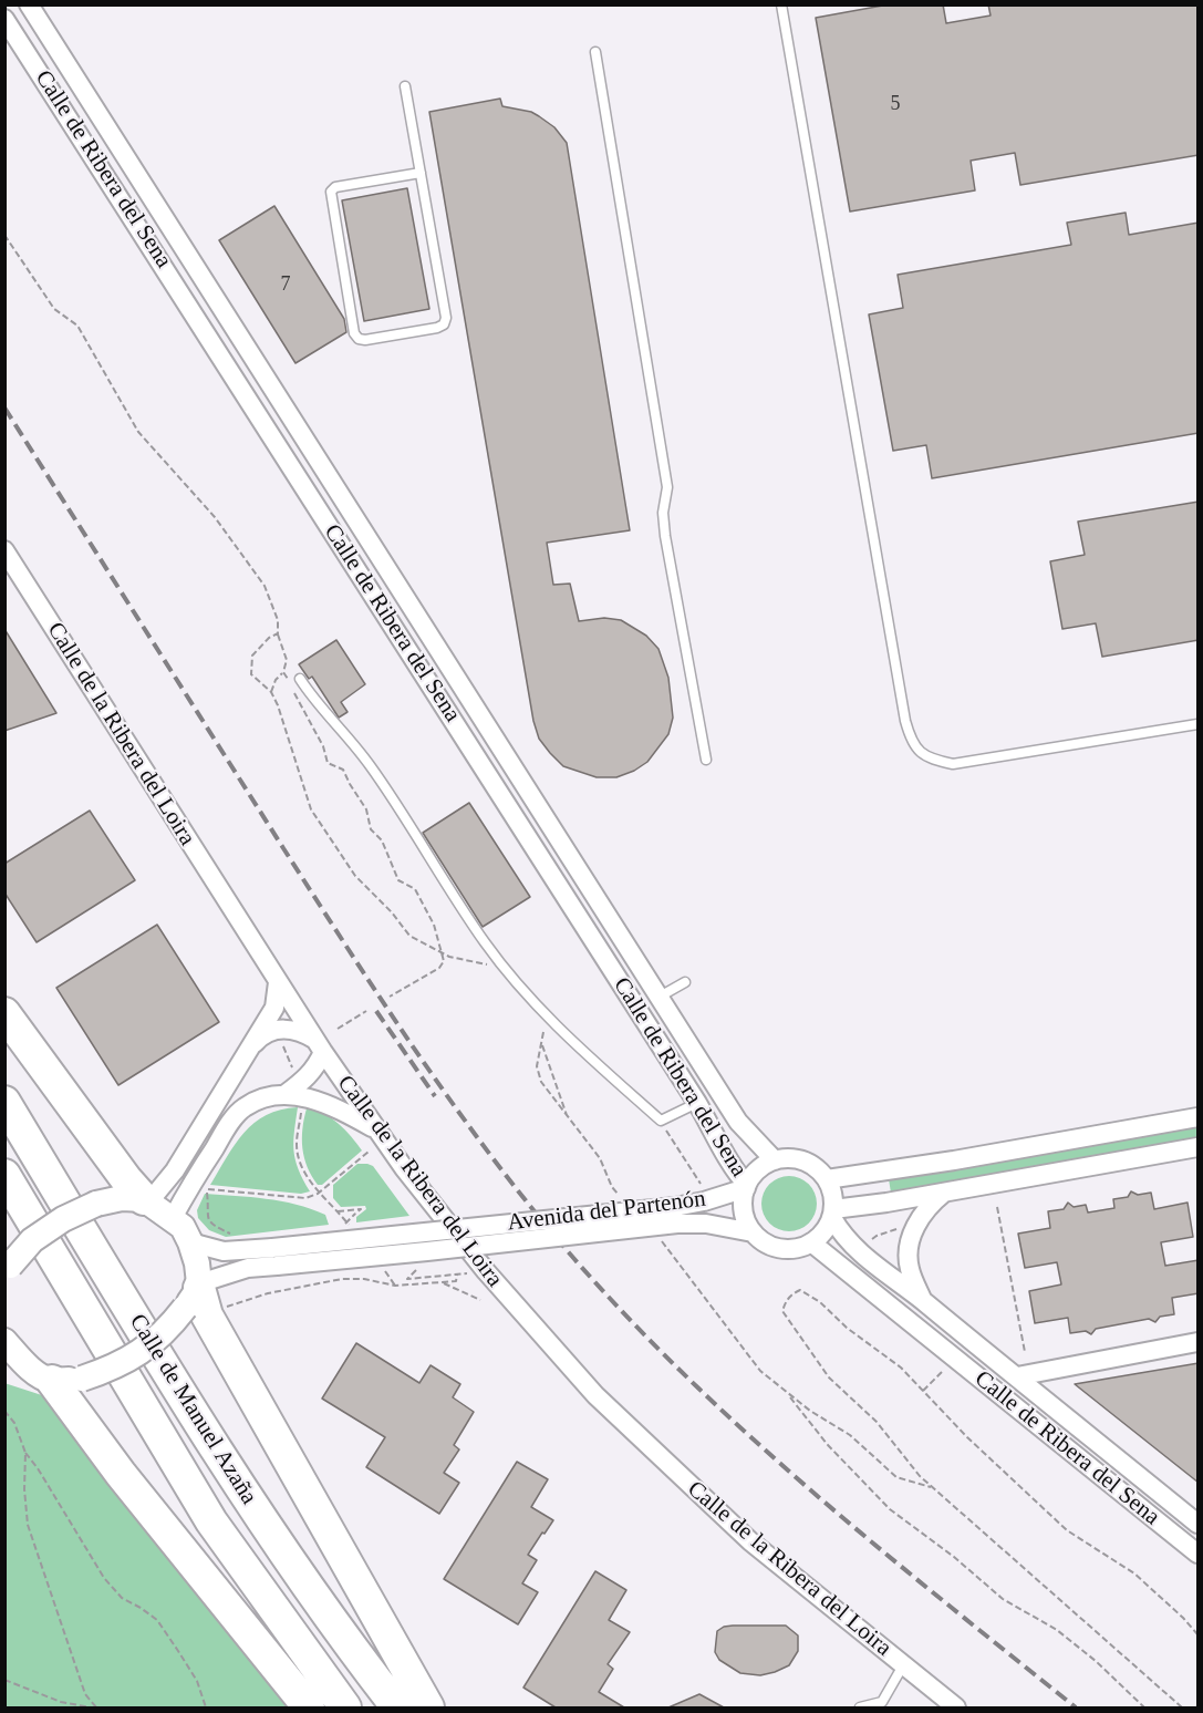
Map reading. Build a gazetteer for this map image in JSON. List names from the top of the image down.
{
  "streets": {
    "highway": ["Calle de Manuel Azaña"],
    "street": ["Calle de Ribera del Sena", "Calle de la Ribera del Loira", "Avenida del Partenón"]
  },
  "crossings": [
    ["Calle de Ribera del Sena", "Avenida del Partenón"]
  ],
  "house_numbers": ["5", "7"]
}
